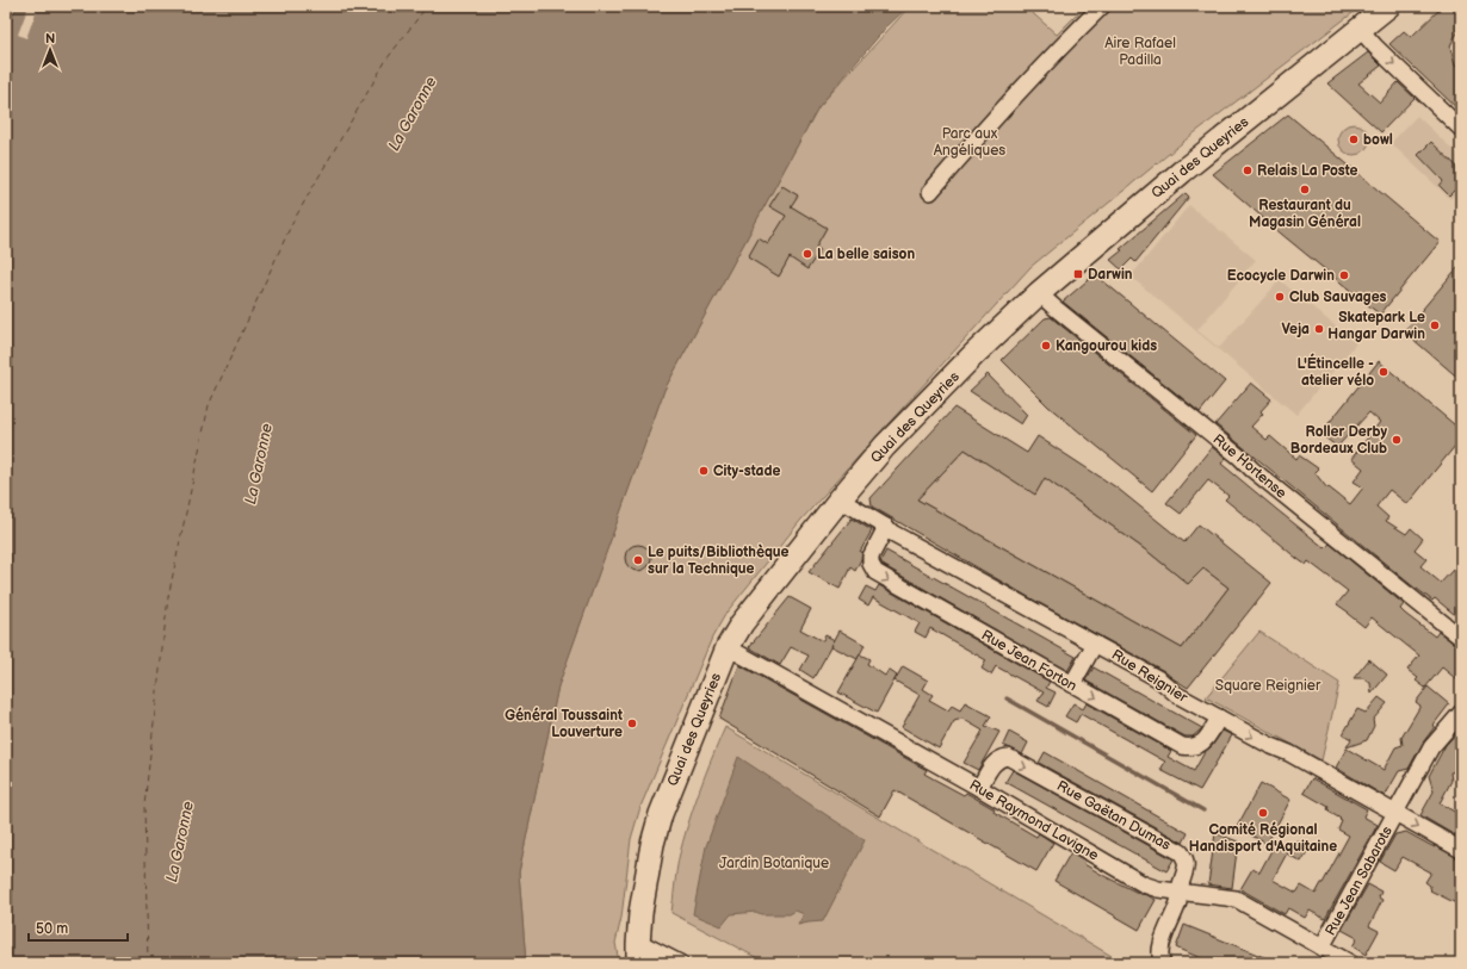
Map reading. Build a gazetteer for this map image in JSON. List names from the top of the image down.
{
  "streets": {
    "main road": ["Quai des Queyries"],
    "street": [
      "Rue Hortense",
      "Rue Jean Forton",
      "Rue Reignier",
      "Rue Gaëtan Dumas",
      "Rue Raymond Lavigne",
      "Rue Jean Sabarots"
    ]
  },
  "crossings": [
    ["Quai des Queyries", "Rue Hortense"],
    ["Quai des Queyries", "Rue Reignier"],
    ["Quai des Queyries", "Rue Raymond Lavigne"],
    ["Rue Jean Forton", "Rue Reignier"],
    ["Rue Reignier", "Rue Jean Sabarots"],
    ["Rue Gaëtan Dumas", "Rue Raymond Lavigne"],
    ["Rue Raymond Lavigne", "Rue Jean Sabarots"]
  ],
  "one_way": ["Rue Jean Forton", "Rue Reignier"],
  "water": ["La Garonne"],
  "parks": [
    "Aire Rafael Padilla",
    "Parc aux Angéliques",
    "Square Reignier",
    "Jardin Botanique"
  ],
  "places": {
    "other": [
      "bowl",
      "Relais La Poste",
      "Restaurant du Magasin Général",
      "La belle saison",
      "Ecocycle Darwin",
      "Club Sauvages",
      "Skatepark Le Hangar Darwin",
      "Veja",
      "Kangourou kids",
      "L'Étincelle - atelier vélo",
      "Roller Derby Bordeaux Club",
      "City-stade",
      "Le puits/Bibliothèque sur la Technique",
      "Général Toussaint Louverture",
      "Comité Régional Handisport d'Aquitaine"
    ],
    "transit": ["Darwin"]
  },
  "scale_bar": "50 m",
  "north": "top"
}
